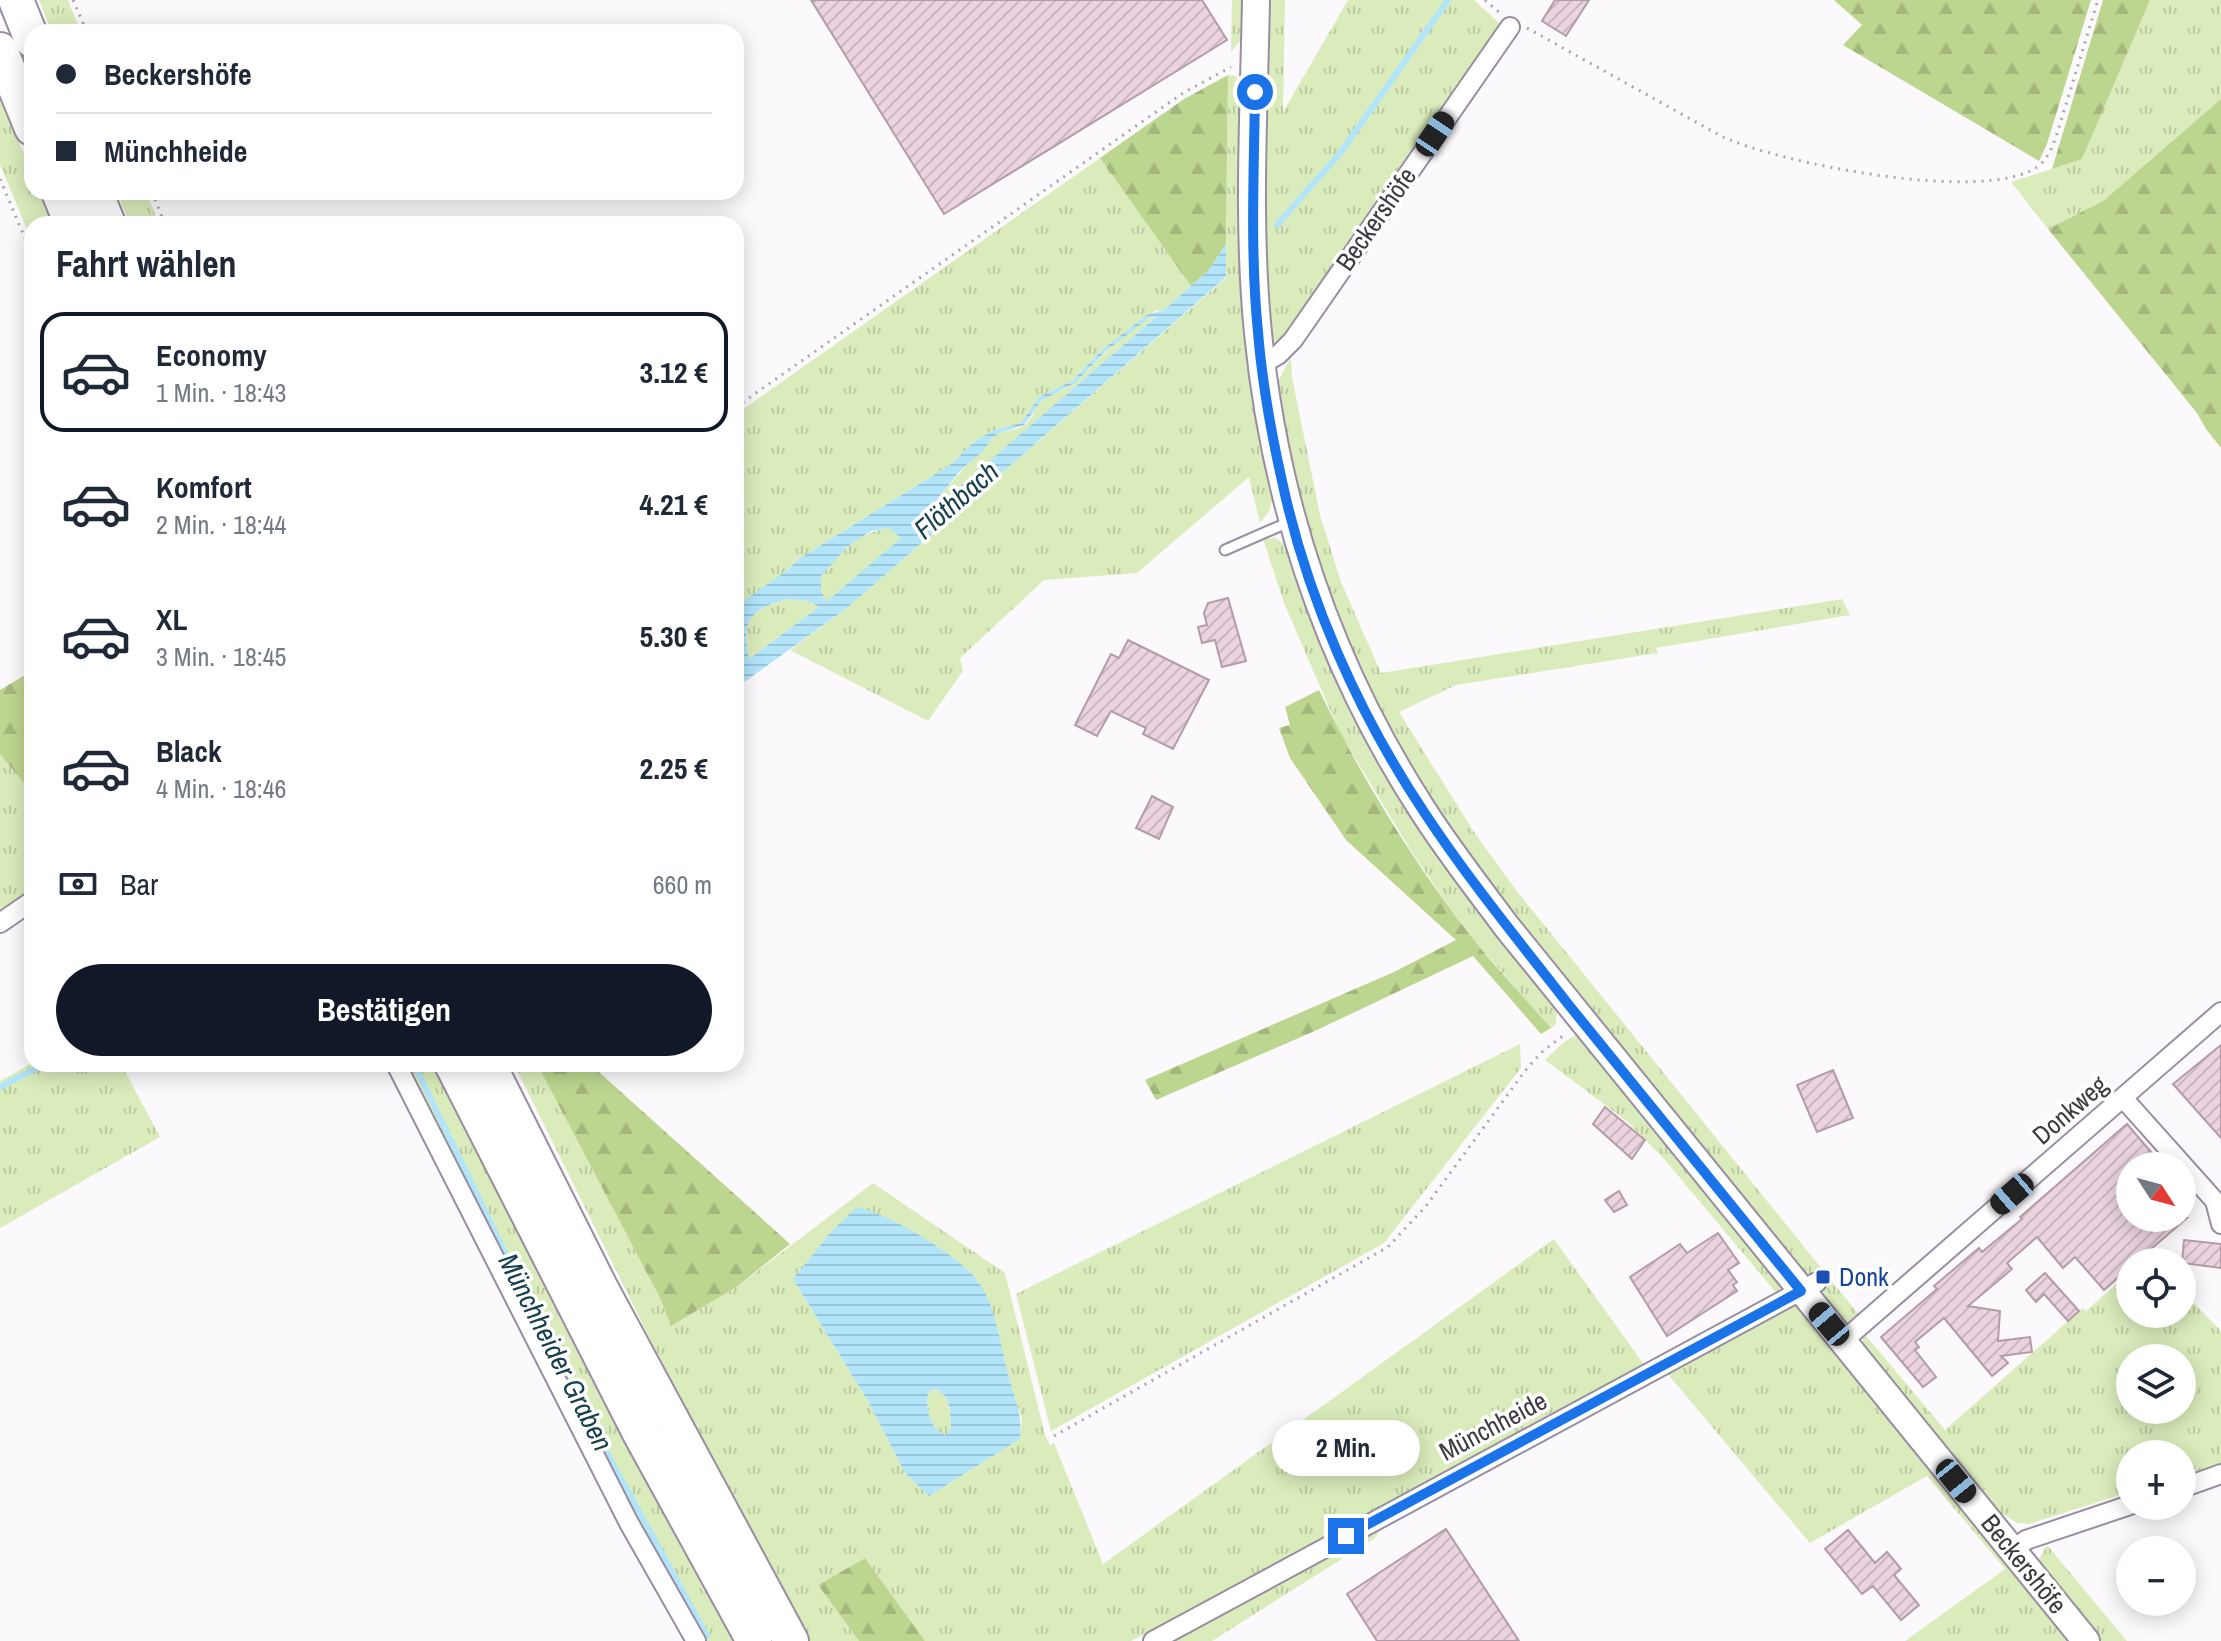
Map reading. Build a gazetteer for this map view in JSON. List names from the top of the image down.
{
  "streets": {
    "street": ["Beckershöfe", "Donkweg", "Münchheide"]
  },
  "crossings": [
    ["Beckershöfe", "Donkweg"],
    ["Beckershöfe", "Münchheide"]
  ],
  "water": ["Flöthbach", "Münchheider Graben"],
  "places": {
    "transit": ["Donk"]
  },
  "north": "bottom right",
  "page": {
    "banner": ["Beckershöfe", "Münchheide"],
    "heading": "Fahrt wählen",
    "list": [
      {
        "name": "Economy",
        "note": "1 Min. · 18:43",
        "value": "3.12 €"
      },
      {
        "name": "Komfort",
        "note": "2 Min. · 18:44",
        "value": "4.21 €"
      },
      {
        "name": "XL",
        "note": "3 Min. · 18:45",
        "value": "5.30 €"
      },
      {
        "name": "Black",
        "note": "4 Min. · 18:46",
        "value": "2.25 €"
      }
    ],
    "pay": ["Bar", "660 m"],
    "buttons": "Bestätigen",
    "map_buttons": ["+", "−"],
    "bubble": "2 Min."
  }
}
